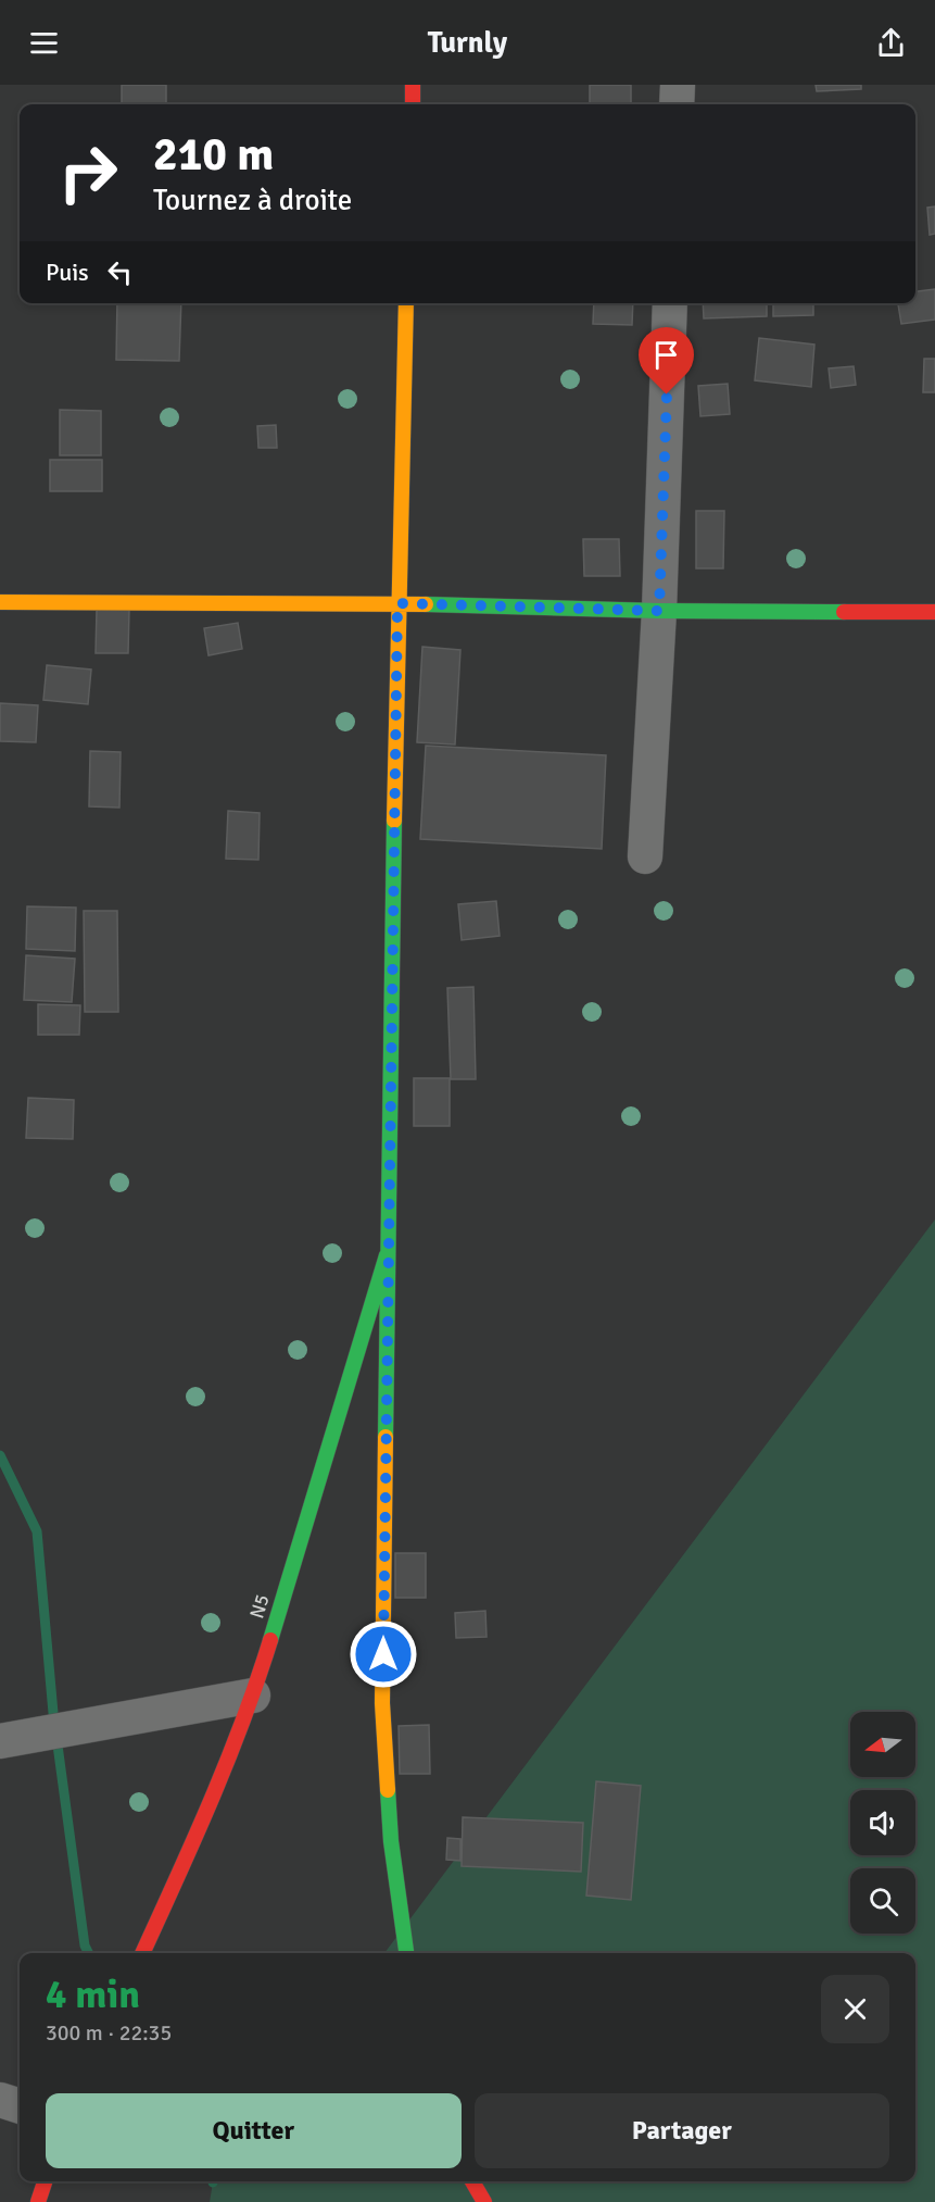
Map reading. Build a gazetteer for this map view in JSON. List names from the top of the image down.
{
  "streets": {
    "main road": ["N5"]
  },
  "north": "left",
  "page": {
    "header": "Turnly",
    "turn": ["210 m", "Tournez à droite"],
    "then": "Puis",
    "heading": ["4 min", "300 m · 22:35"],
    "buttons": ["Quitter", "Partager"]
  }
}
